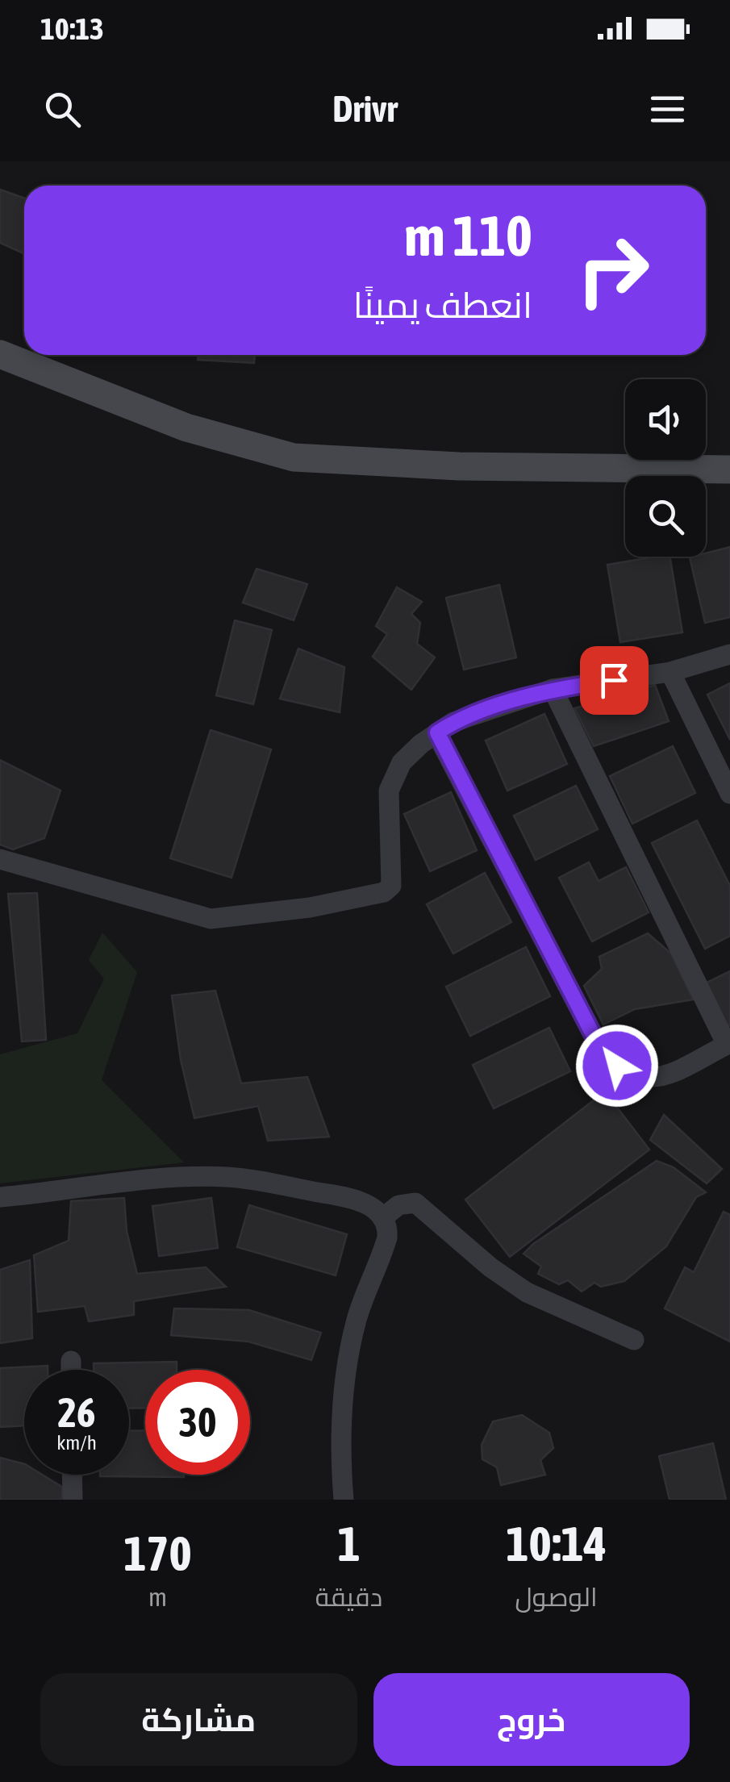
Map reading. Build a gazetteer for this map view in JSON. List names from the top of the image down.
{
  "page": {
    "status": "10:13",
    "header": "Drivr",
    "turn": ["110 m", "انعطف يمينًا"],
    "speed": "26 km/h",
    "limit": "30",
    "eta": [
      "10:14",
      "الوصول",
      "1",
      "دقيقة",
      "170",
      "m"
    ],
    "buttons": ["خروج", "مشاركة"]
  }
}
